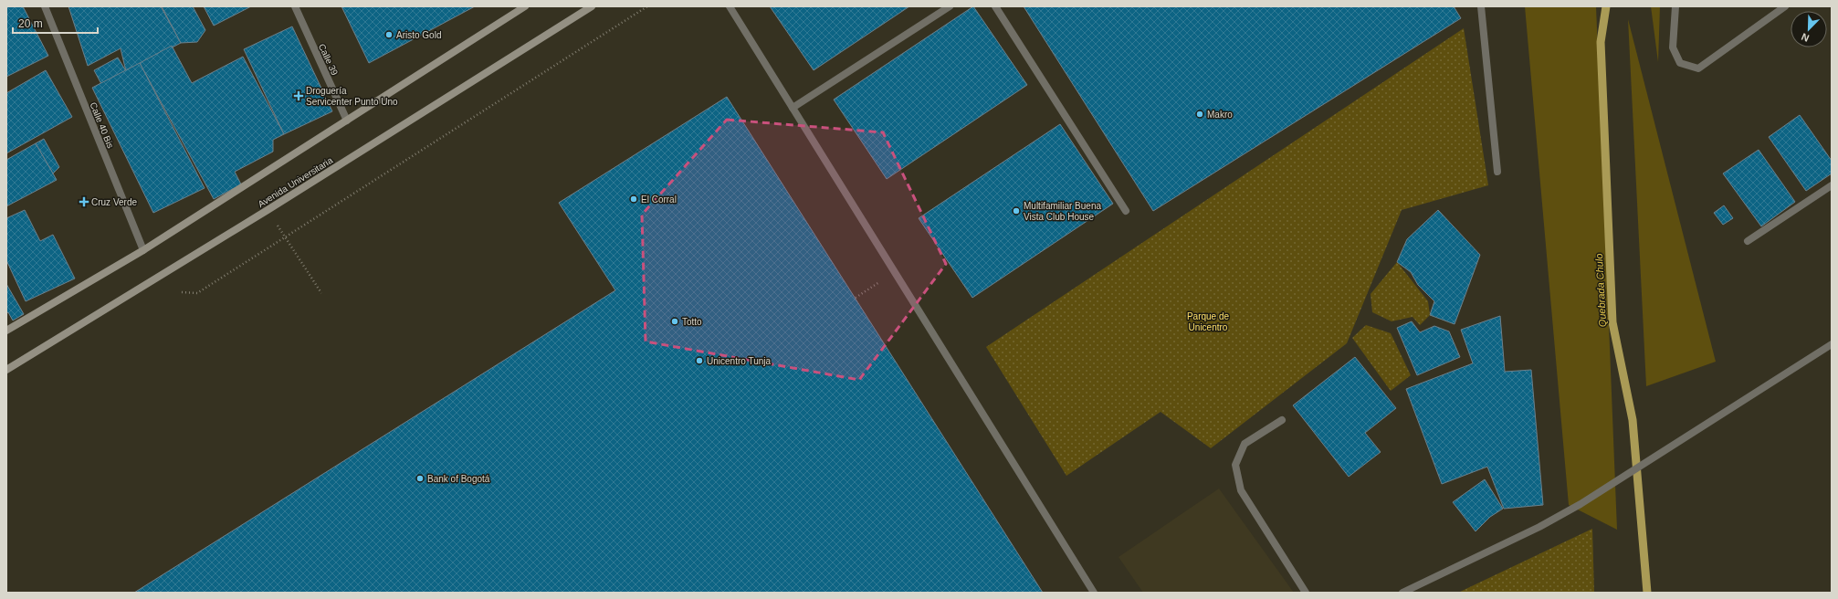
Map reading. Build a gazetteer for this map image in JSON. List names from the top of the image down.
{
  "streets": {
    "main road": ["Avenida Universitaria"],
    "street": ["Calle 39", "Calle 40 Bis"]
  },
  "water": ["Quebrada Chulo"],
  "parks": ["Parque de Unicentro"],
  "places": {
    "other": [
      "Aristo Gold",
      "Makro",
      "El Corral",
      "Multifamiliar Buena Vista Club House",
      "Totto",
      "Unicentro Tunja",
      "Bank of Bogotá"
    ],
    "health": ["Droguería Servicenter Punto Uno", "Cruz Verde"]
  },
  "scale_bar": "20 m",
  "north": "bottom left"
}
